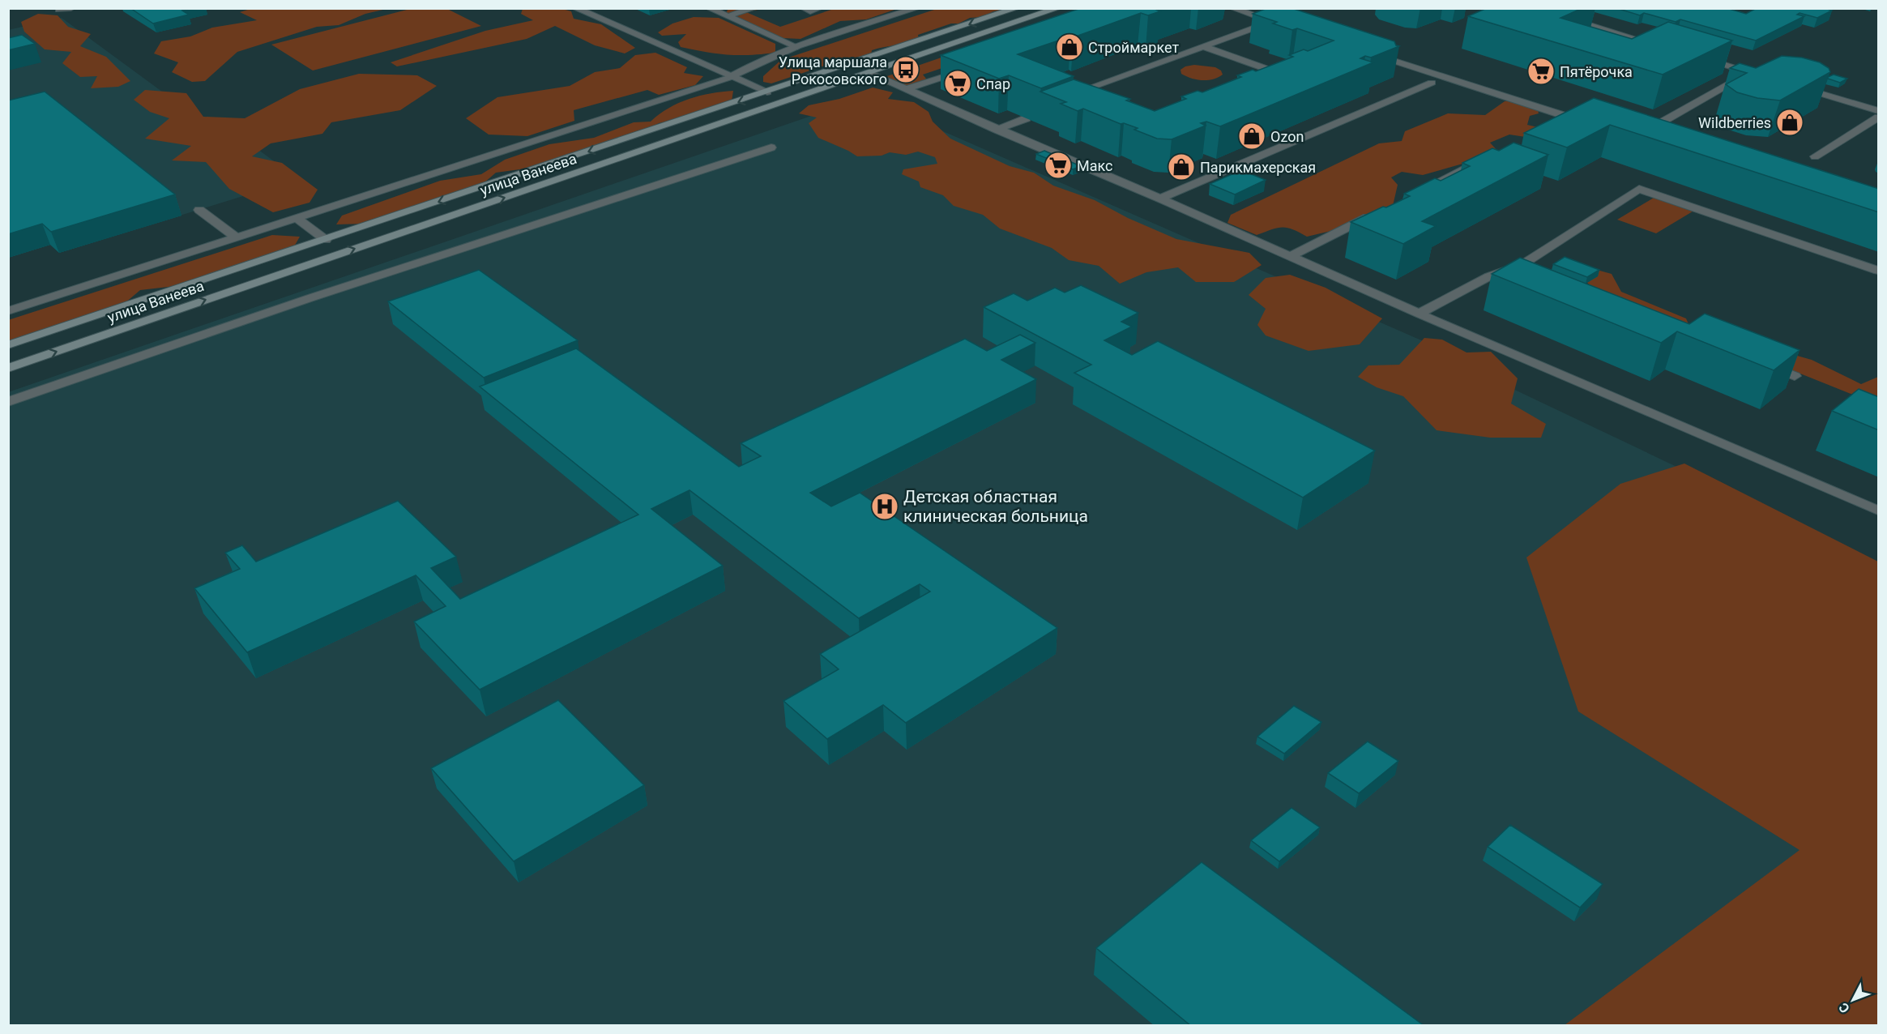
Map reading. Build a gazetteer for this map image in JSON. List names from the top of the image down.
{
  "streets": {
    "main road": ["улица Ванеева"]
  },
  "places": {
    "shop": [
      "Строймаркет",
      "Wildberries",
      "Ozon",
      "Парикмахерская"
    ],
    "bus stop": ["Улица маршала Рокосовского"],
    "supermarket": ["Пятёрочка", "Спар", "Макс"],
    "hospital": ["Детская областная клиническая больница"]
  },
  "north": "bottom left"
}
